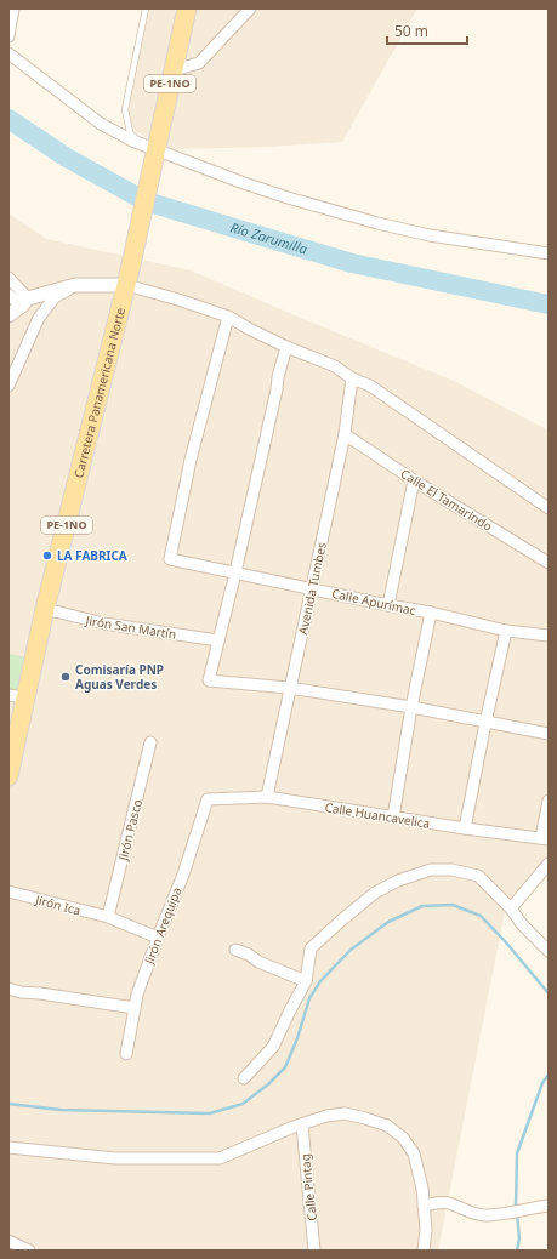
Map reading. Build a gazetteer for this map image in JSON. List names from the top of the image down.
{
  "streets": {
    "main road": ["PE-1NO", "Carretera Panamericana Norte"],
    "street": [
      "Calle El Tamarindo",
      "Avenida Tumbes",
      "Calle Apurímac",
      "Jirón San Martín",
      "Calle Huancavelica",
      "Jirón Pasco",
      "Jirón Ica",
      "Jirón Arequipa",
      "Calle Pintag"
    ]
  },
  "crossings": [
    ["Carretera Panamericana Norte", "Jirón San Martín"],
    ["Calle El Tamarindo", "Avenida Tumbes"],
    ["Avenida Tumbes", "Calle Apurímac"],
    ["Avenida Tumbes", "Calle Huancavelica"],
    ["Calle Huancavelica", "Jirón Arequipa"],
    ["Jirón Pasco", "Jirón Ica"],
    ["Jirón Ica", "Jirón Arequipa"]
  ],
  "water": ["Río Zarumilla"],
  "places": ["LA FABRICA", "Comisaría PNP Aguas Verdes"],
  "scale_bar": "50 m"
}
